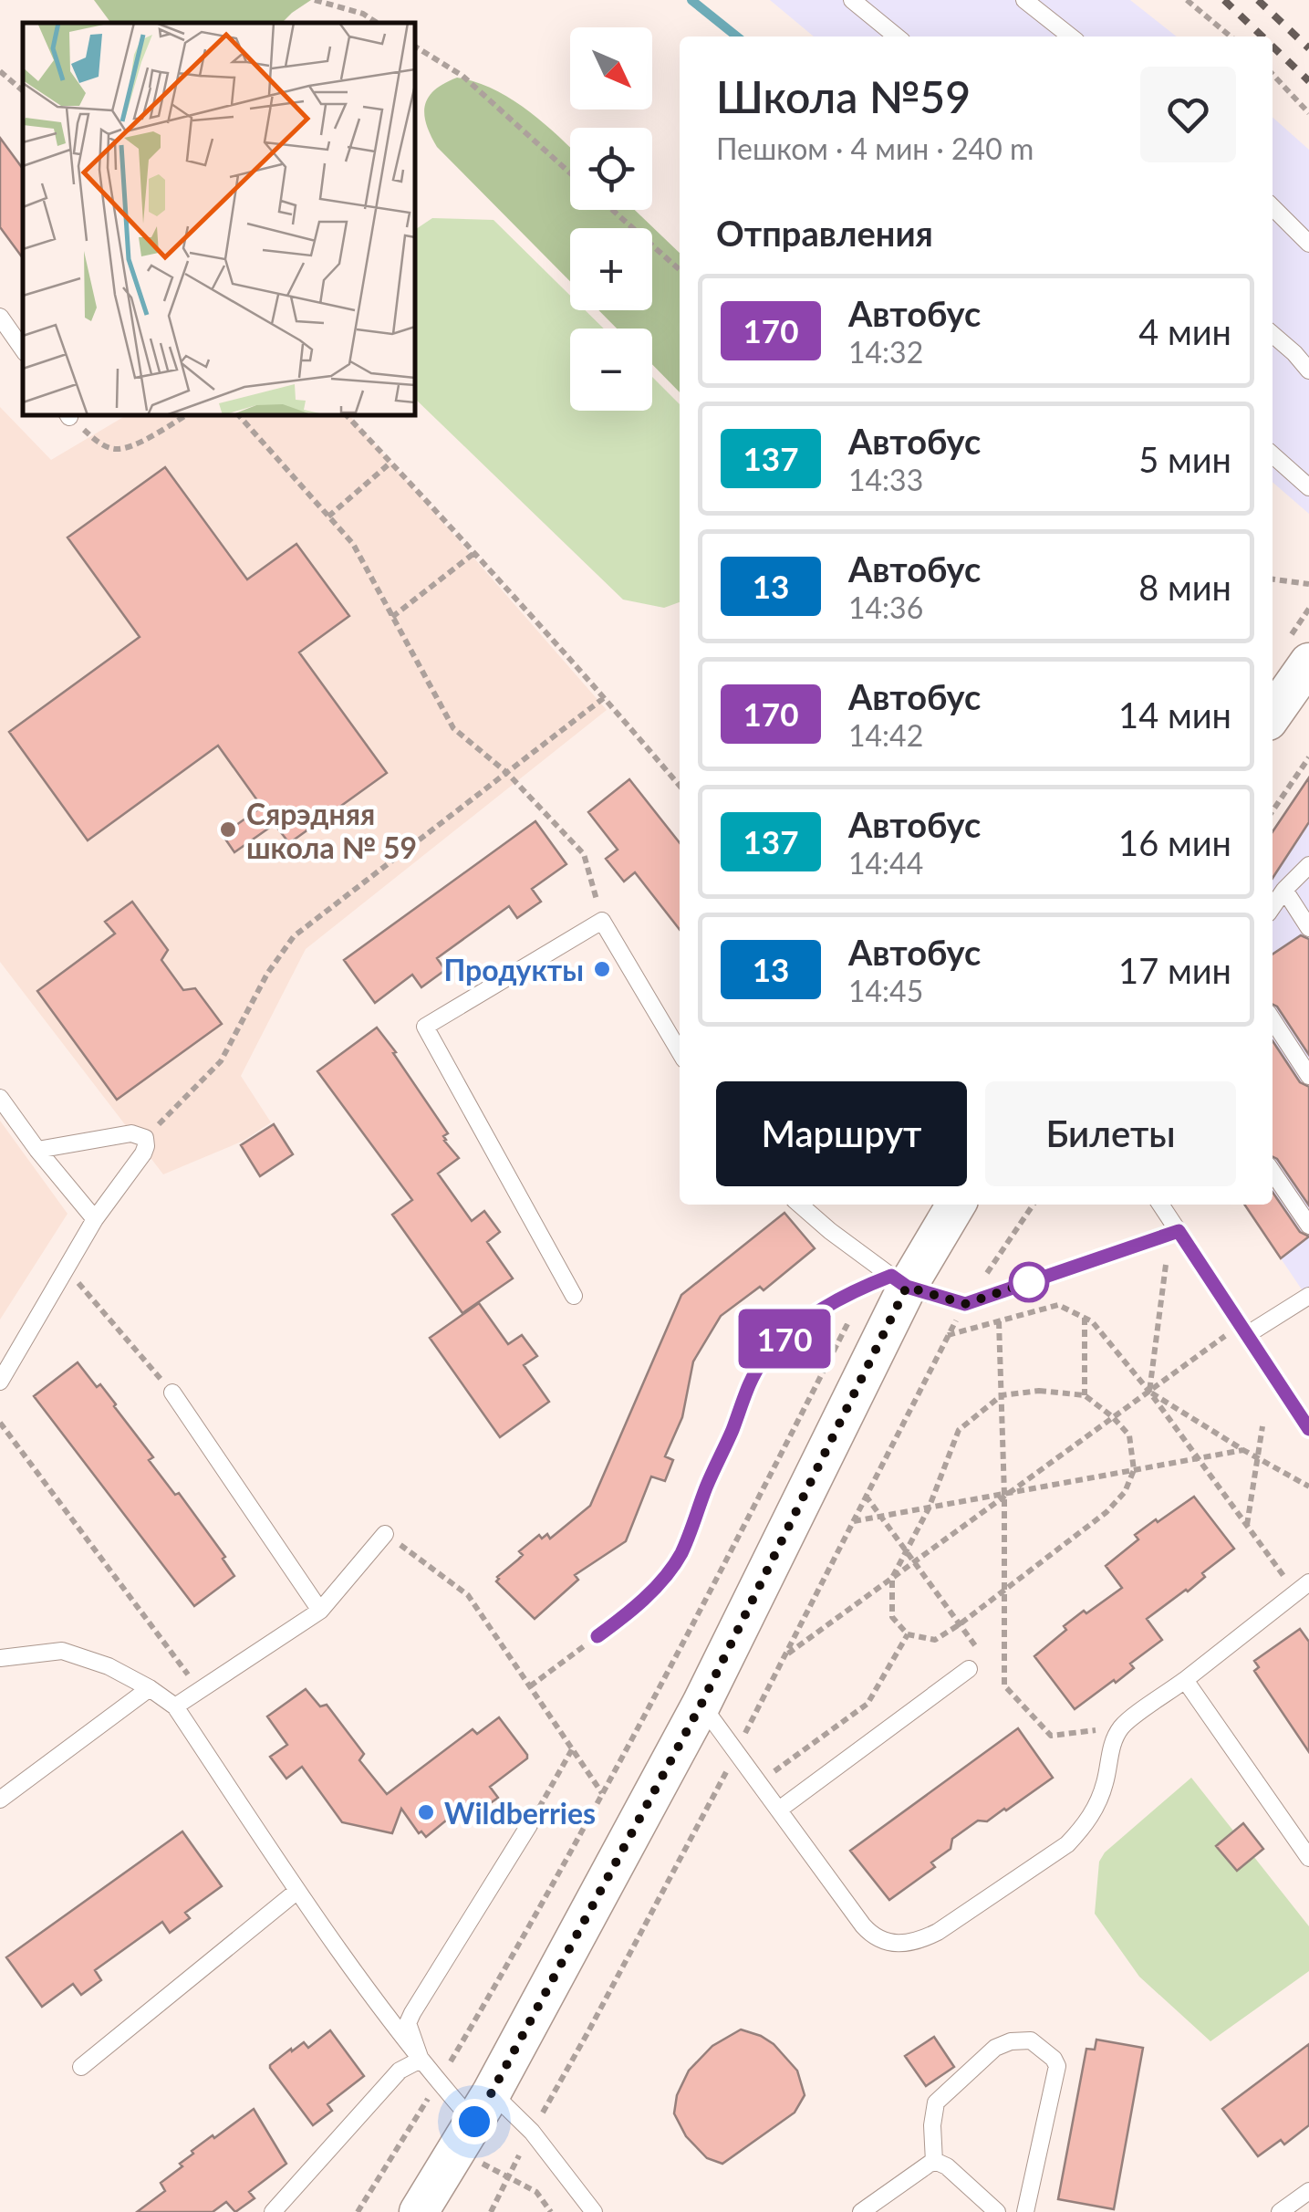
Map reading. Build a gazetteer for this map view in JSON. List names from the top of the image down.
{
  "places": ["Сярэдняя школа № 59", "Продукты", "Wildberries"],
  "lines": ["bus line 170"],
  "north": "bottom right",
  "page": {
    "on_map": "170",
    "map_buttons": ["+", "−"],
    "heading": [
      ["Школа №59", "Пешком · 4 мин · 240 m"],
      "Отправления"
    ],
    "list": [
      {
        "mark": "170",
        "name": "Автобус",
        "note": "14:32",
        "value": "4 мин"
      },
      {
        "mark": "137",
        "name": "Автобус",
        "note": "14:33",
        "value": "5 мин"
      },
      {
        "mark": "13",
        "name": "Автобус",
        "note": "14:36",
        "value": "8 мин"
      },
      {
        "mark": "170",
        "name": "Автобус",
        "note": "14:42",
        "value": "14 мин"
      },
      {
        "mark": "137",
        "name": "Автобус",
        "note": "14:44",
        "value": "16 мин"
      },
      {
        "mark": "13",
        "name": "Автобус",
        "note": "14:45",
        "value": "17 мин"
      }
    ],
    "buttons": ["Маршрут", "Билеты"]
  }
}
